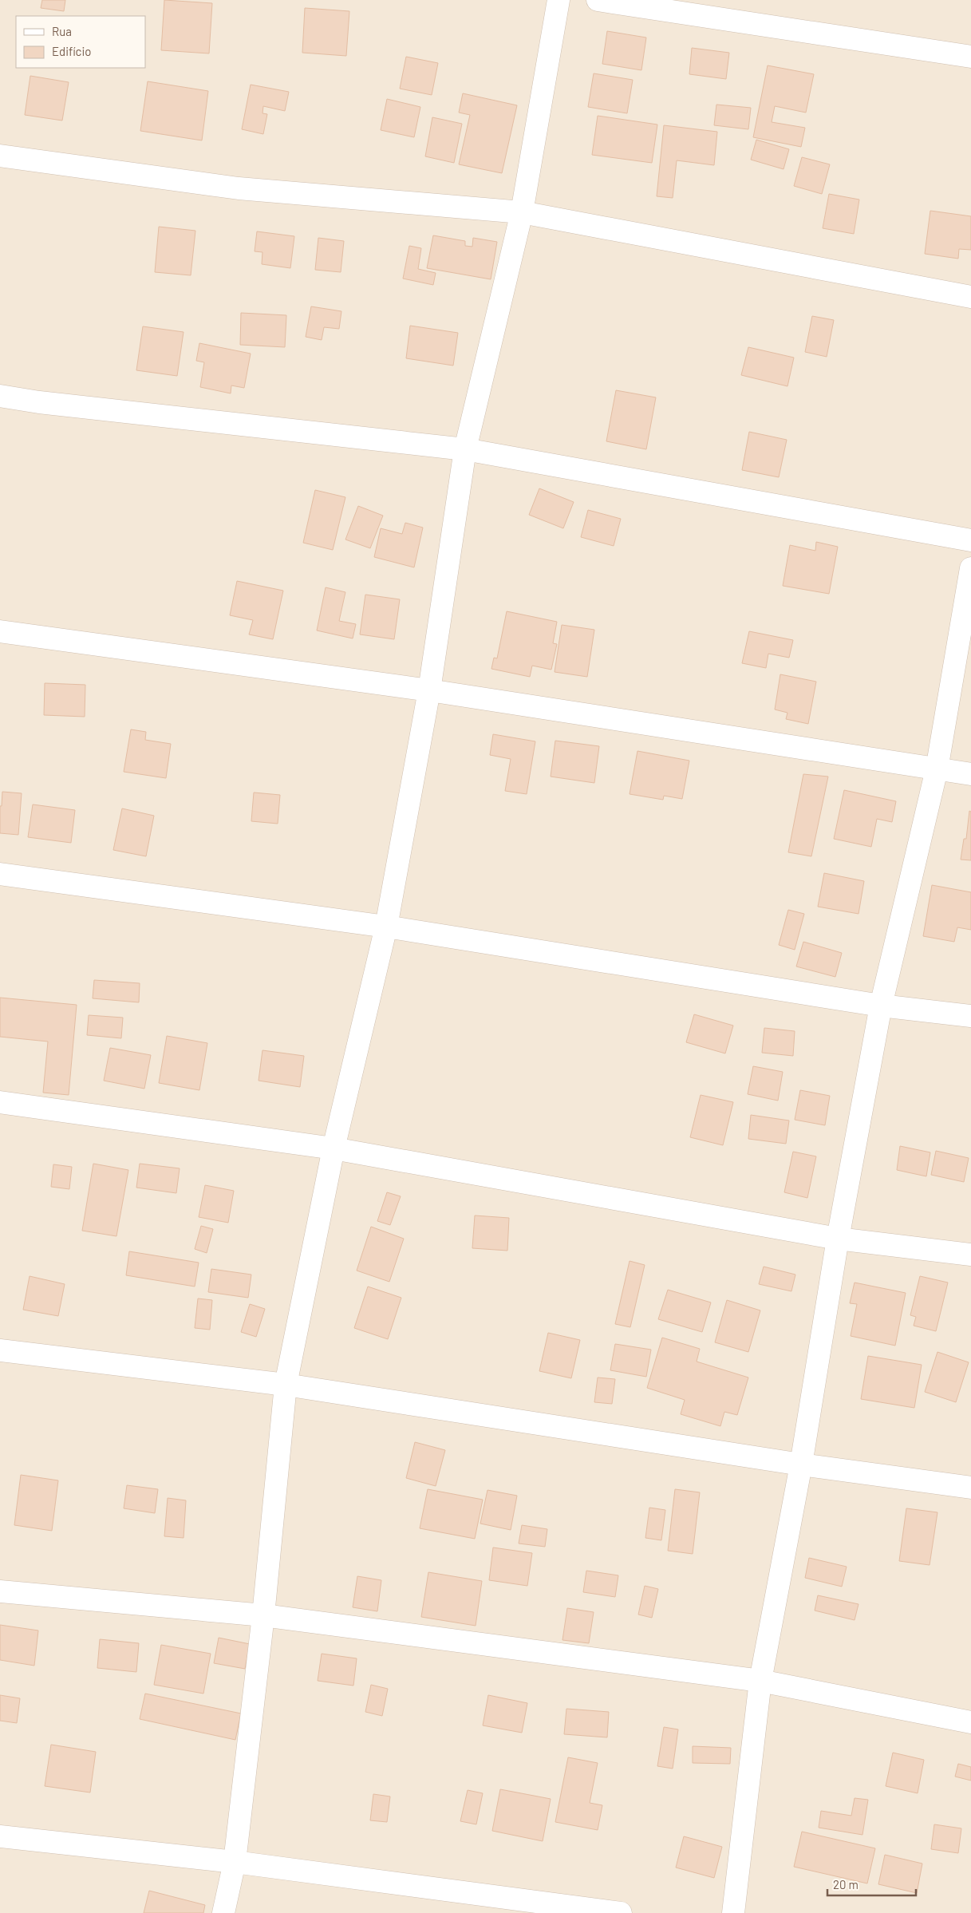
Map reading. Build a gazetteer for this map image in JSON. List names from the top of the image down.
{
  "legend": ["Rua", "Edifício"],
  "scale_bar": "20 m"
}
